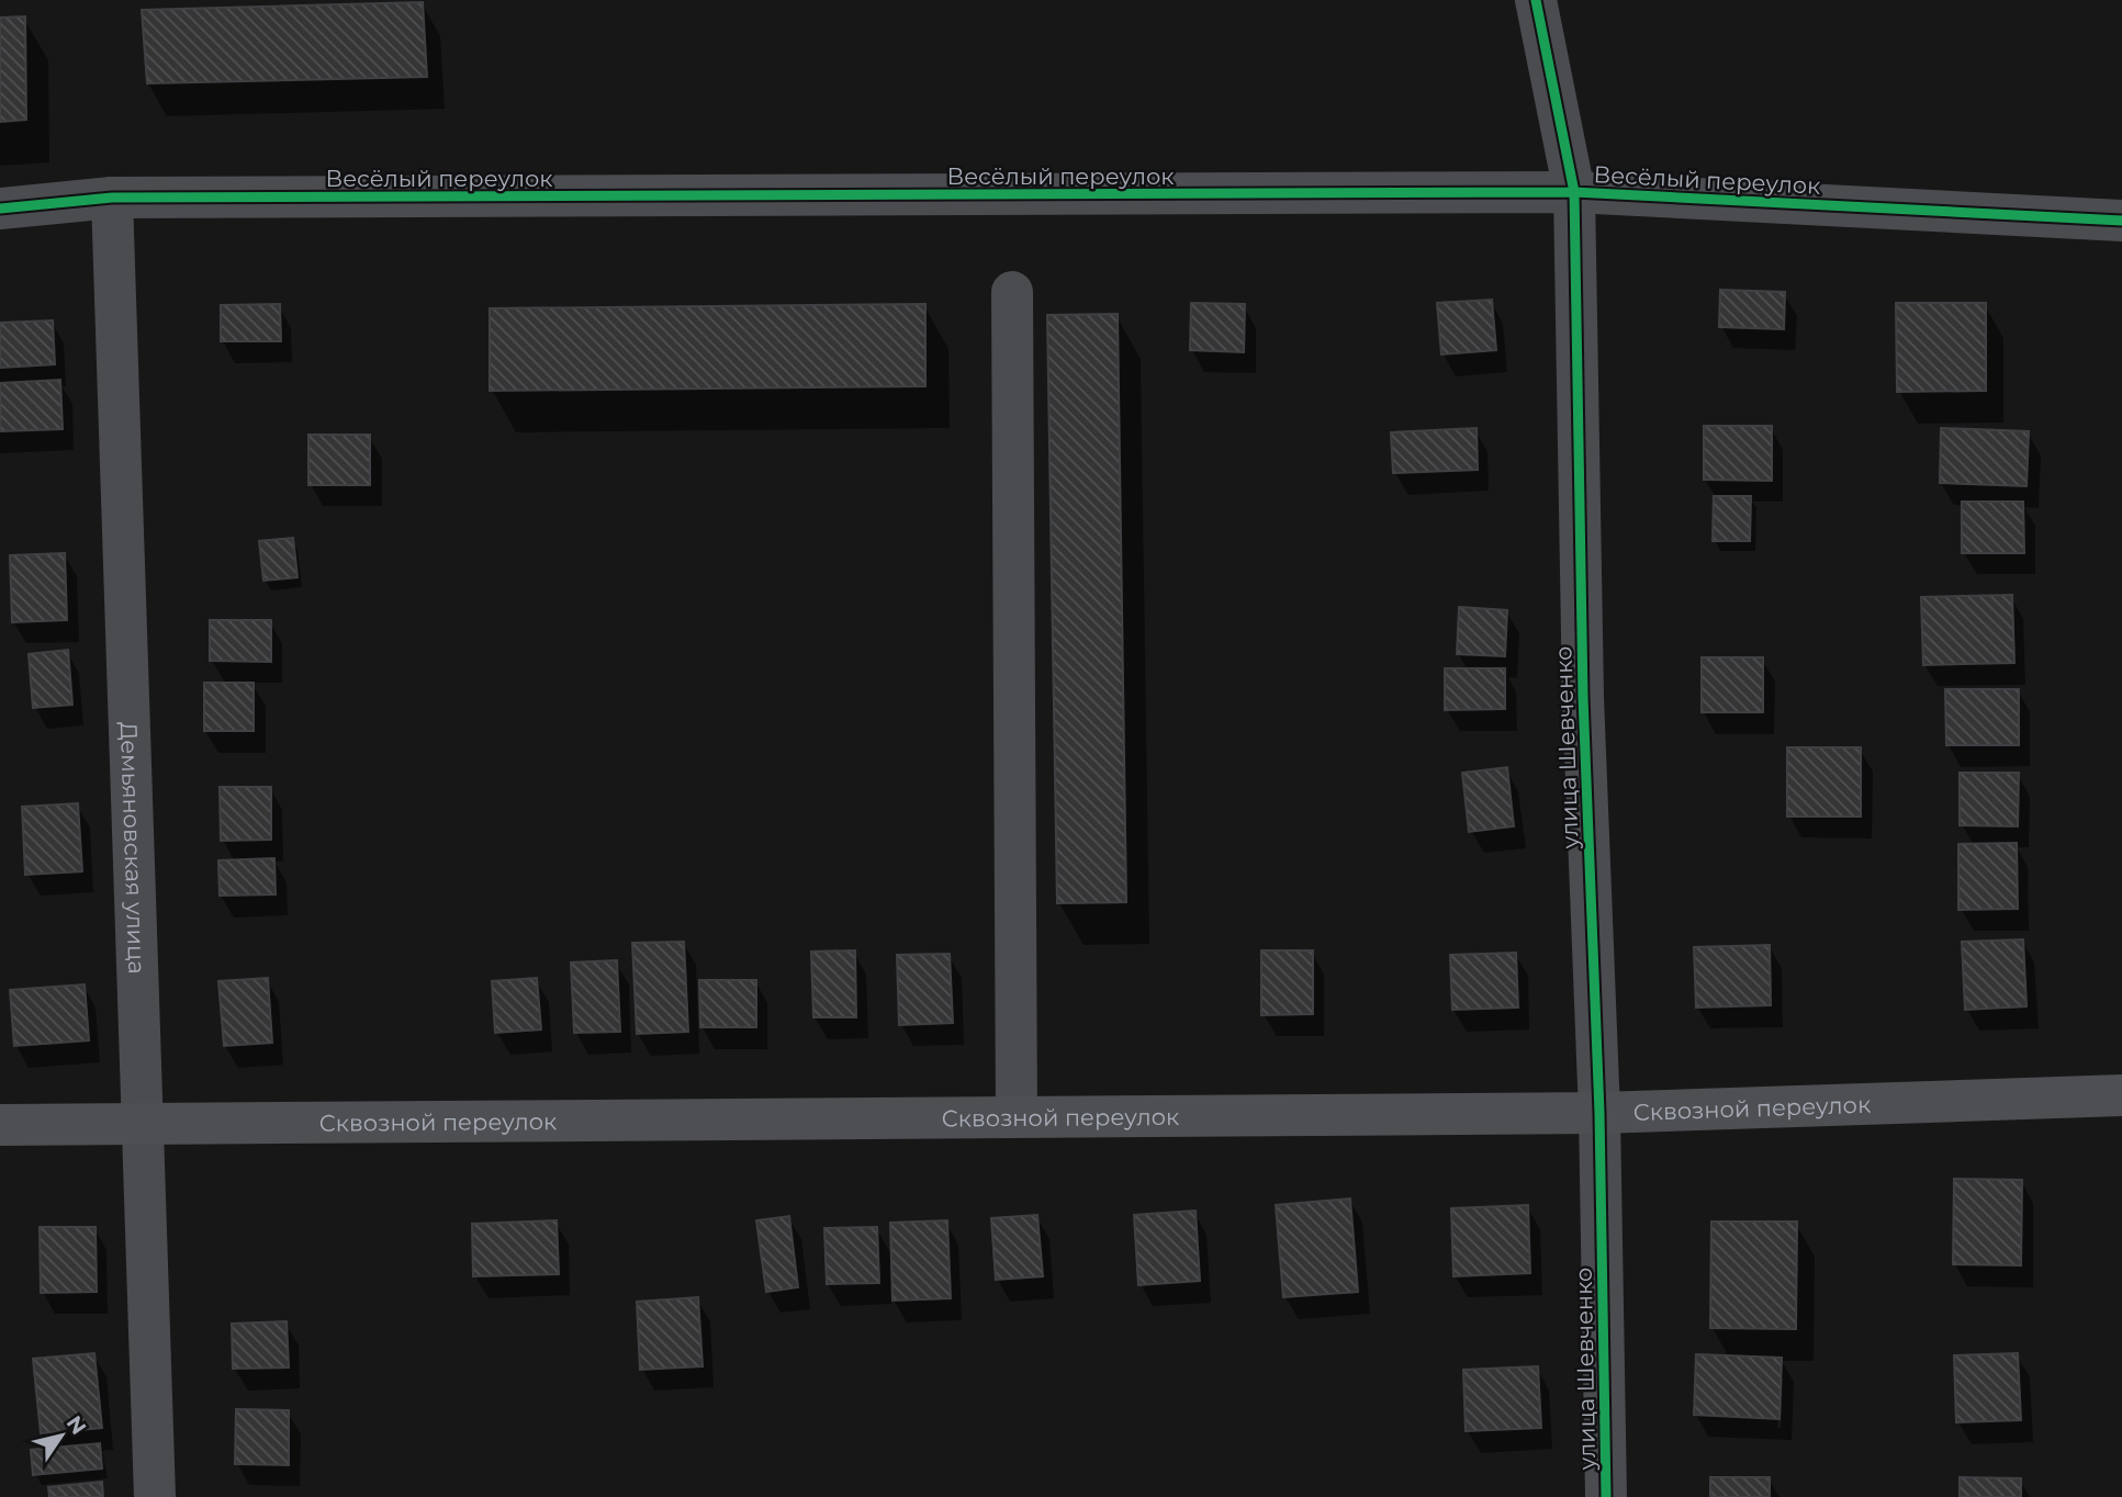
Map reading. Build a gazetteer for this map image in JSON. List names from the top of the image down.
{
  "streets": {
    "main road": ["Сквозной переулок"],
    "street": ["Весёлый переулок", "улица Шевченко", "Демьяновская улица"]
  },
  "crossings": [
    ["Весёлый переулок", "улица Шевченко"],
    ["Весёлый переулок", "Демьяновская улица"],
    ["улица Шевченко", "Сквозной переулок"],
    ["Демьяновская улица", "Сквозной переулок"]
  ],
  "north": "top right"
}
